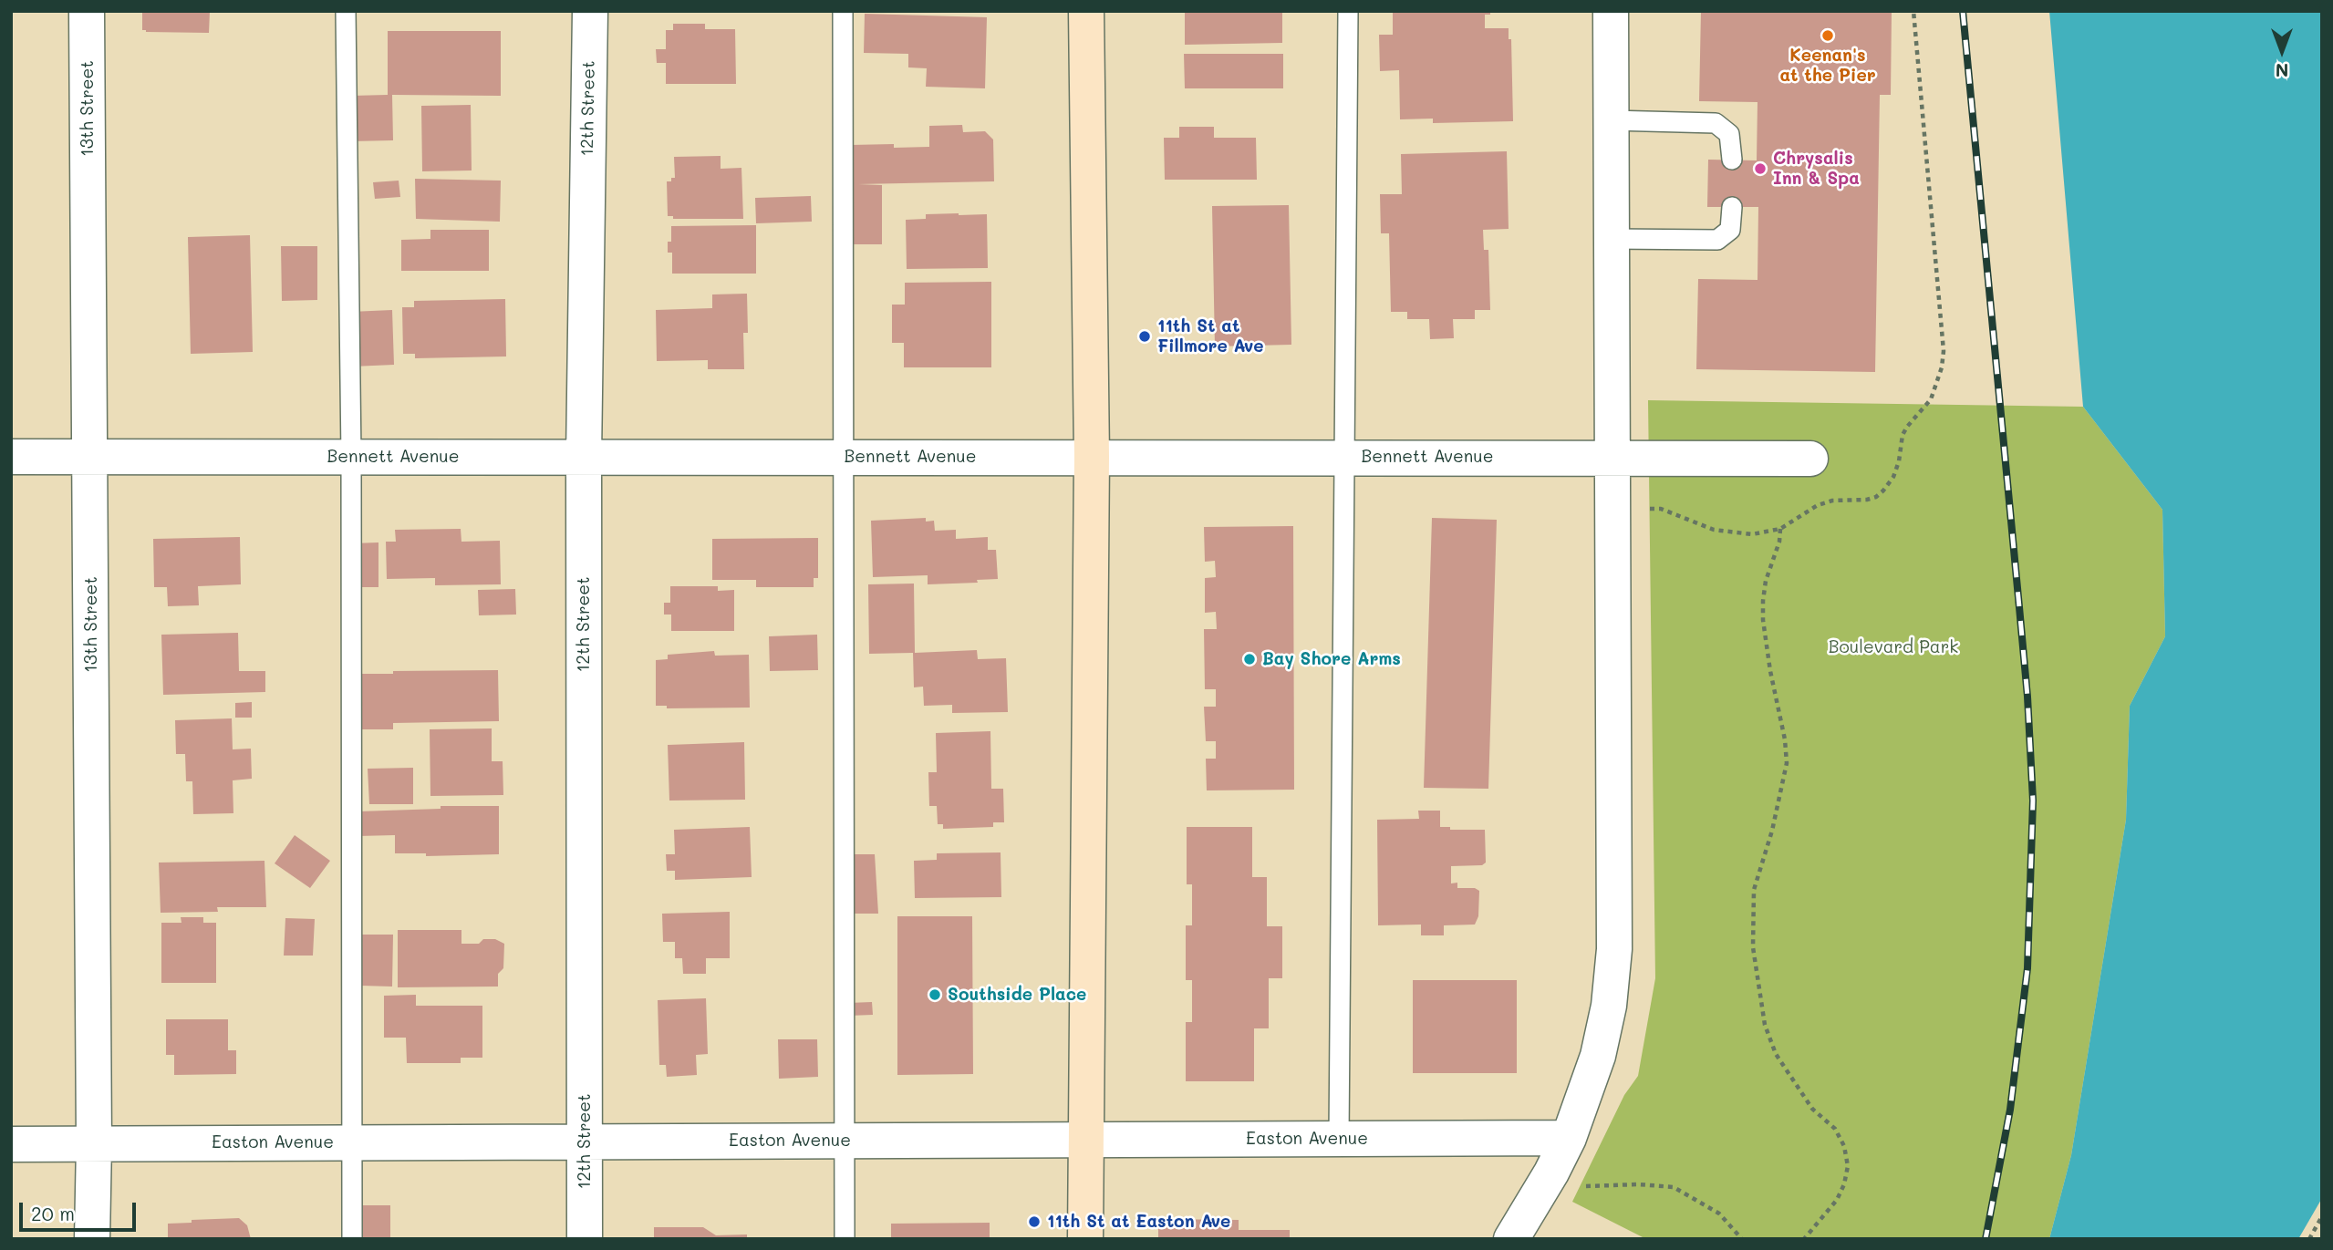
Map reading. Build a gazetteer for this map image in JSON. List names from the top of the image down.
{
  "streets": {
    "street": [
      "13th Street",
      "12th Street",
      "Bennett Avenue",
      "Easton Avenue"
    ]
  },
  "crossings": [
    ["13th Street", "Bennett Avenue"],
    ["13th Street", "Easton Avenue"],
    ["12th Street", "Bennett Avenue"],
    ["12th Street", "Easton Avenue"]
  ],
  "parks": ["Boulevard Park"],
  "places": [
    "Keenan's at the Pier",
    "Chrysalis Inn & Spa",
    "11th St at Fillmore Ave",
    "Bay Shore Arms",
    "Southside Place",
    "11th St at Easton Ave"
  ],
  "scale_bar": "20 m",
  "north": "bottom"
}
